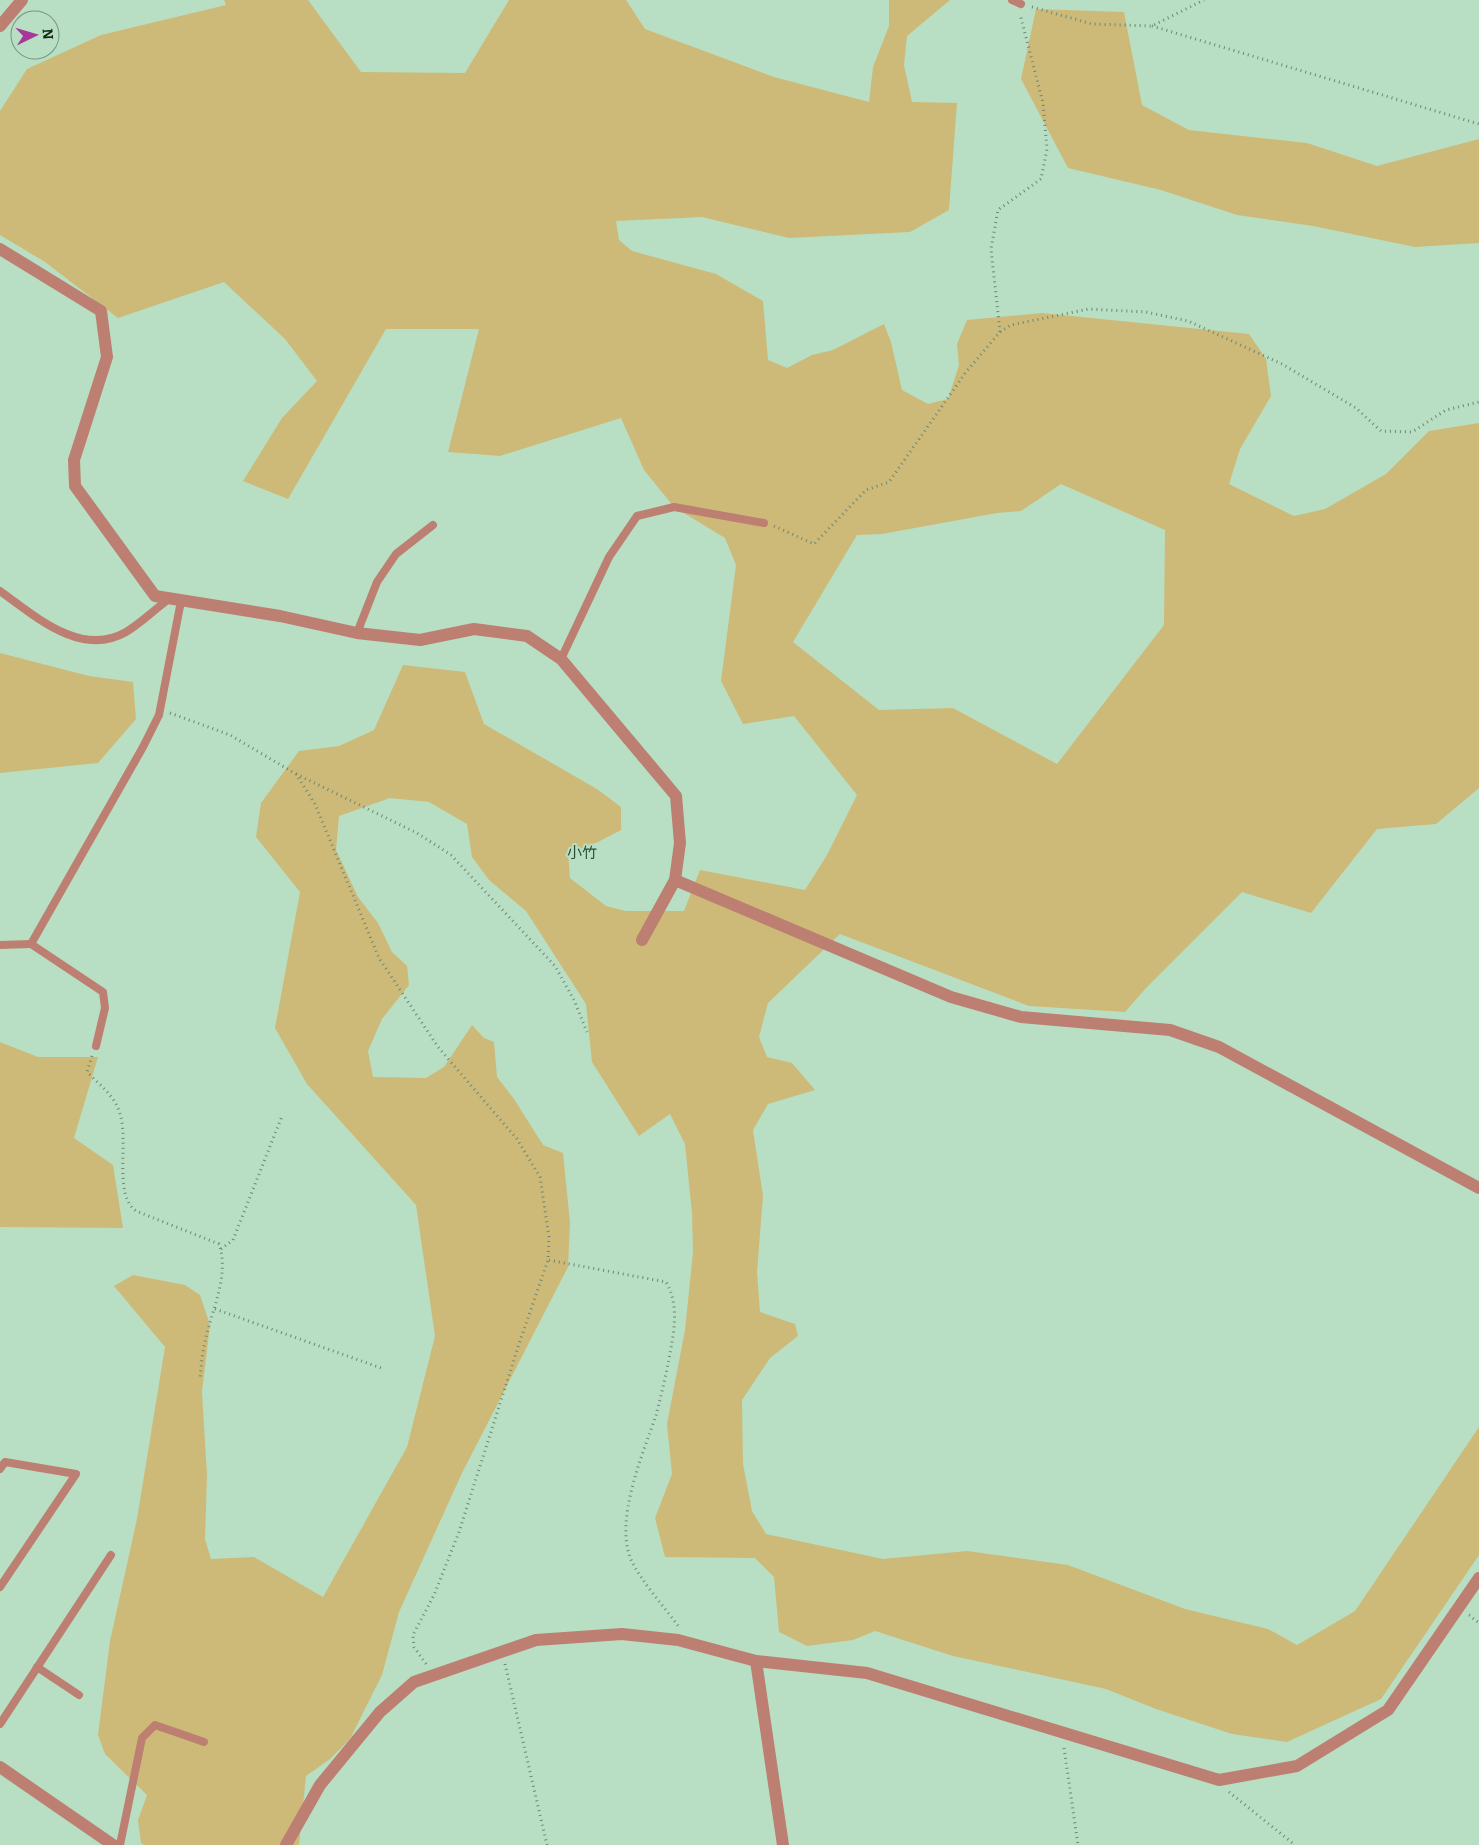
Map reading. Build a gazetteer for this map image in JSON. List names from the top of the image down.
{
  "districts": ["小竹"],
  "north": "right"
}
